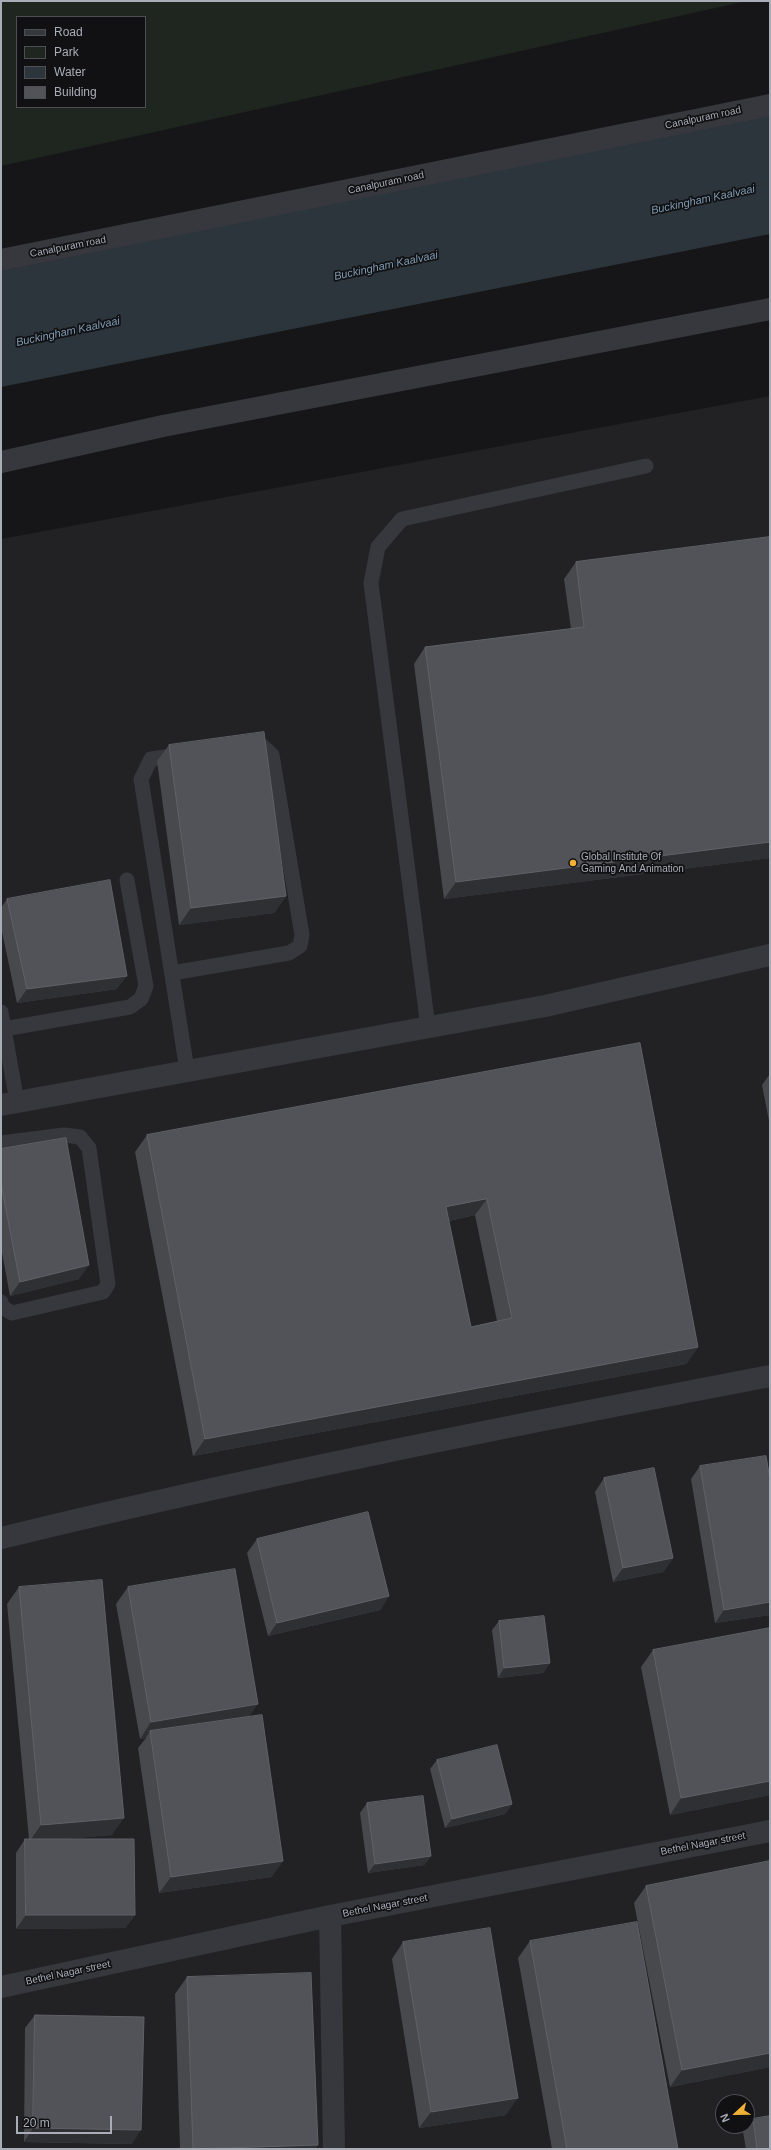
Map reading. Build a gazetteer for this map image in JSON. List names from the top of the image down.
{
  "streets": {
    "street": ["Canalpuram road", "Bethel Nagar street"]
  },
  "water": ["Buckingham Kaalvaai"],
  "places": ["Global Institute Of Gaming And Animation"],
  "legend": [
    "Road",
    "Park",
    "Water",
    "Building"
  ],
  "scale_bar": "20 m",
  "north": "left"
}
